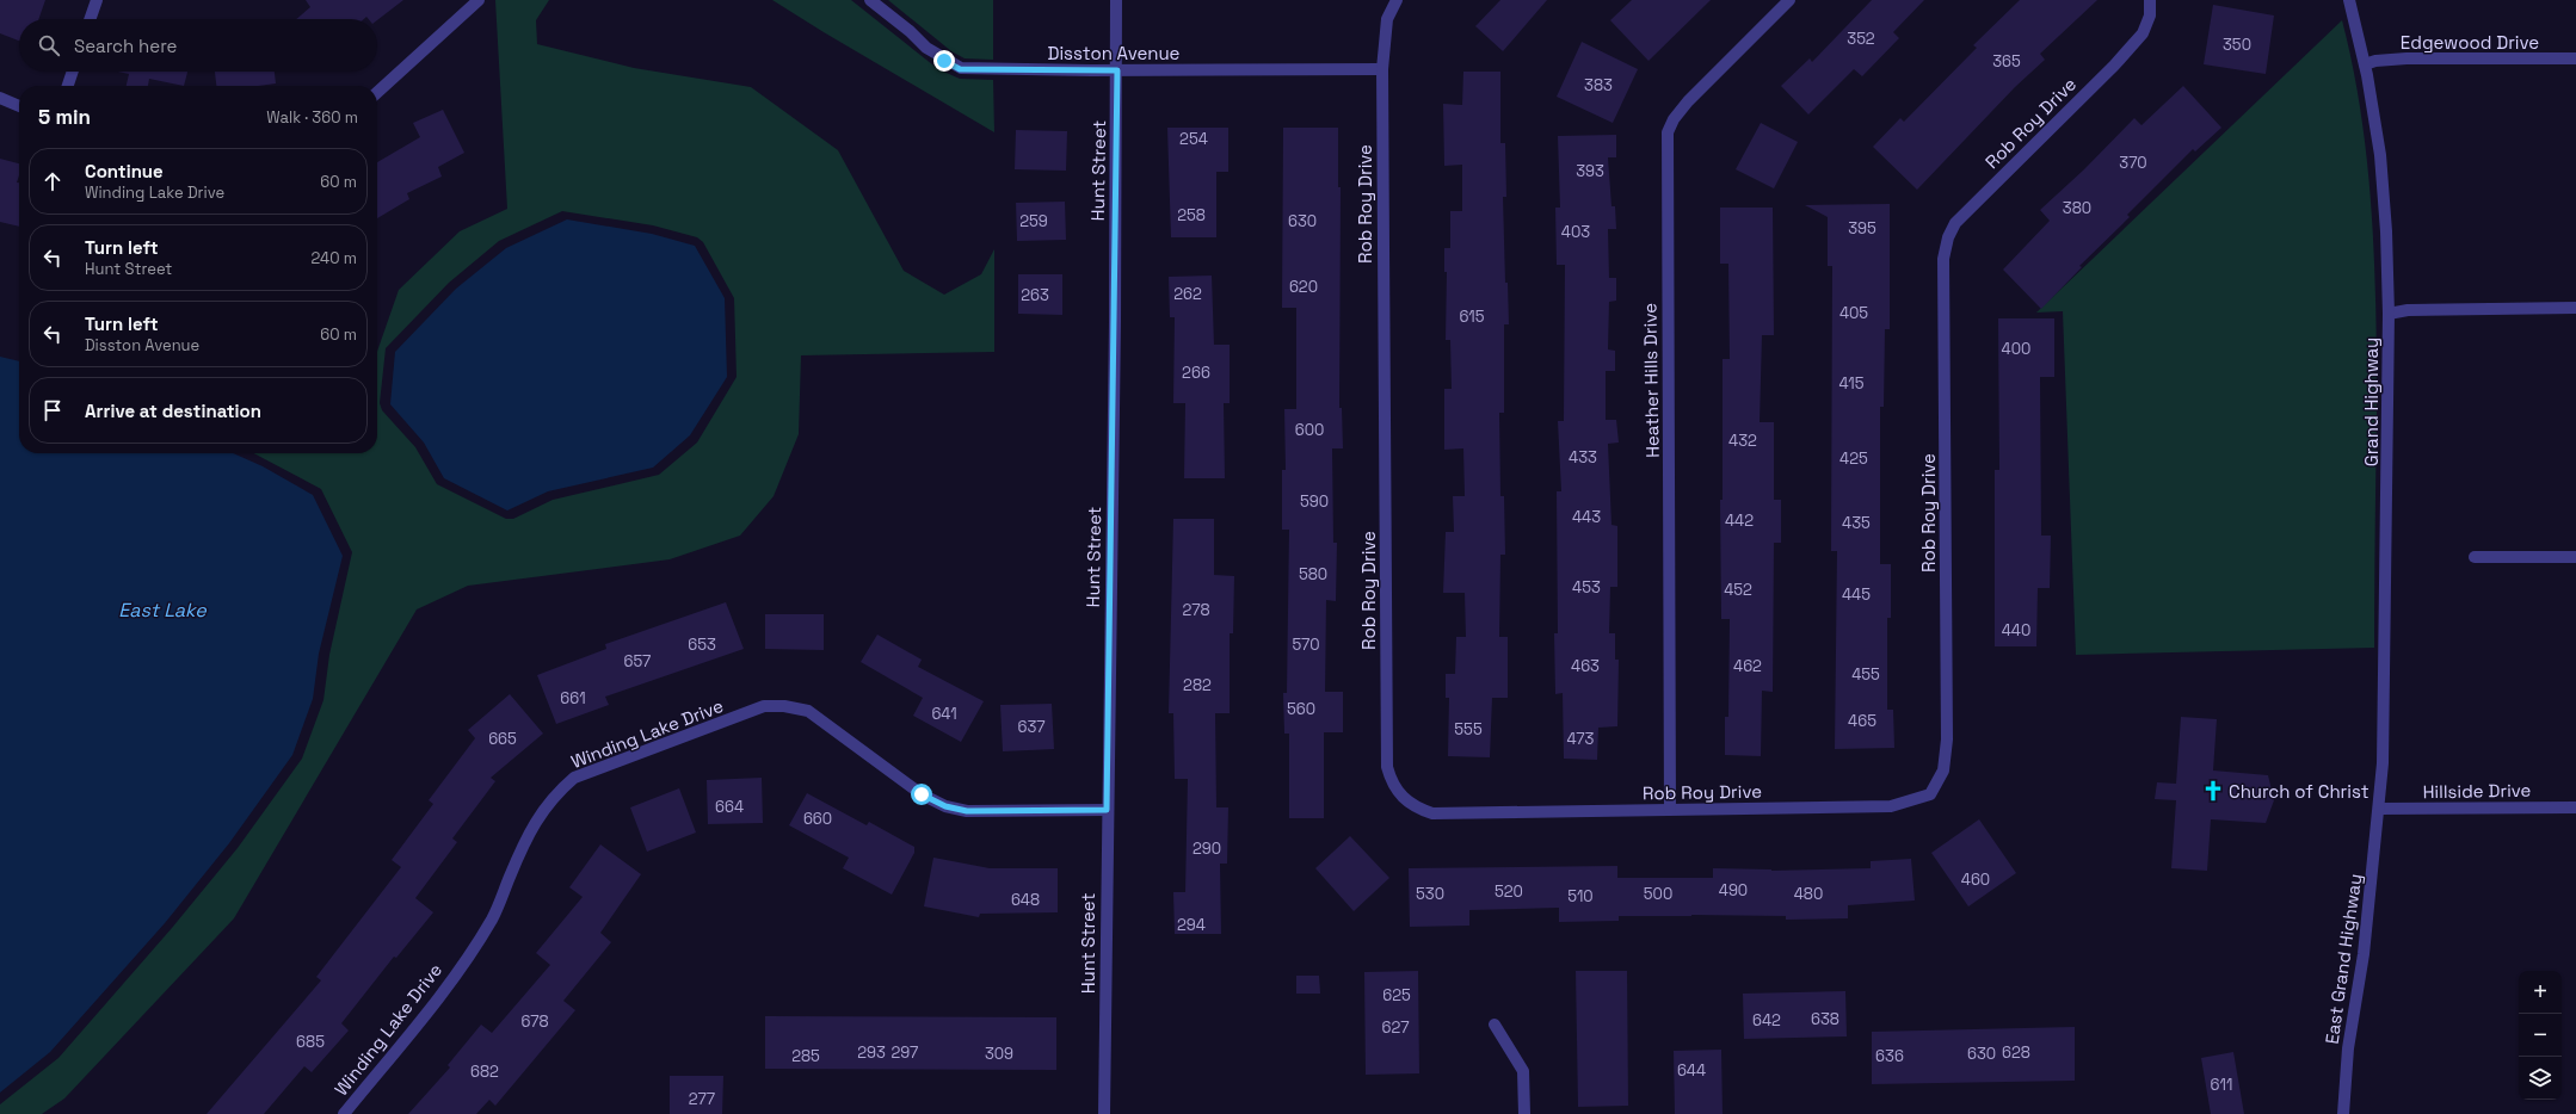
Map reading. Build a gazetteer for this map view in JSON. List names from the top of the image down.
{
  "streets": {
    "street": [
      "Edgewood Drive",
      "Disston Avenue",
      "Rob Roy Drive",
      "Hunt Street",
      "Heather Hills Drive",
      "Grand Highway",
      "Winding Lake Drive",
      "Hillside Drive",
      "East Grand Highway"
    ]
  },
  "crossings": [
    ["Edgewood Drive", "Grand Highway"],
    ["Disston Avenue", "Rob Roy Drive"],
    ["Disston Avenue", "Hunt Street"],
    ["Rob Roy Drive", "Heather Hills Drive"],
    ["Hunt Street", "Winding Lake Drive"],
    ["Grand Highway", "Hillside Drive"],
    ["Grand Highway", "East Grand Highway"],
    ["Hillside Drive", "East Grand Highway"]
  ],
  "water": ["East Lake"],
  "places": {
    "church": ["Church of Christ"]
  },
  "house_numbers": [
    "352",
    "350",
    "365",
    "383",
    "254",
    "370",
    "393",
    "380",
    "258",
    "259",
    "630",
    "395",
    "403",
    "620",
    "262",
    "263",
    "405",
    "615",
    "400",
    "266",
    "415",
    "600",
    "432",
    "433",
    "425",
    "590",
    "443",
    "442",
    "435",
    "580",
    "453",
    "452",
    "445",
    "278",
    "440",
    "653",
    "570",
    "657",
    "463",
    "462",
    "455",
    "282",
    "661",
    "560",
    "641",
    "465",
    "637",
    "555",
    "665",
    "473",
    "664",
    "660",
    "290",
    "460",
    "490",
    "520",
    "530",
    "500",
    "480",
    "510",
    "648",
    "294",
    "625",
    "638",
    "642",
    "678",
    "627",
    "685",
    "293",
    "297",
    "628",
    "309",
    "630",
    "285",
    "636",
    "644",
    "682",
    "611",
    "277"
  ],
  "page": {
    "search": "Search here",
    "heading": ["5 min", "Walk · 360 m"],
    "list": [
      ["Continue", "Winding Lake Drive", "60 m"],
      ["Turn left", "Hunt Street", "240 m"],
      ["Turn left", "Disston Avenue", "60 m"],
      "Arrive at destination"
    ],
    "map_buttons": ["+", "−"]
  }
}
